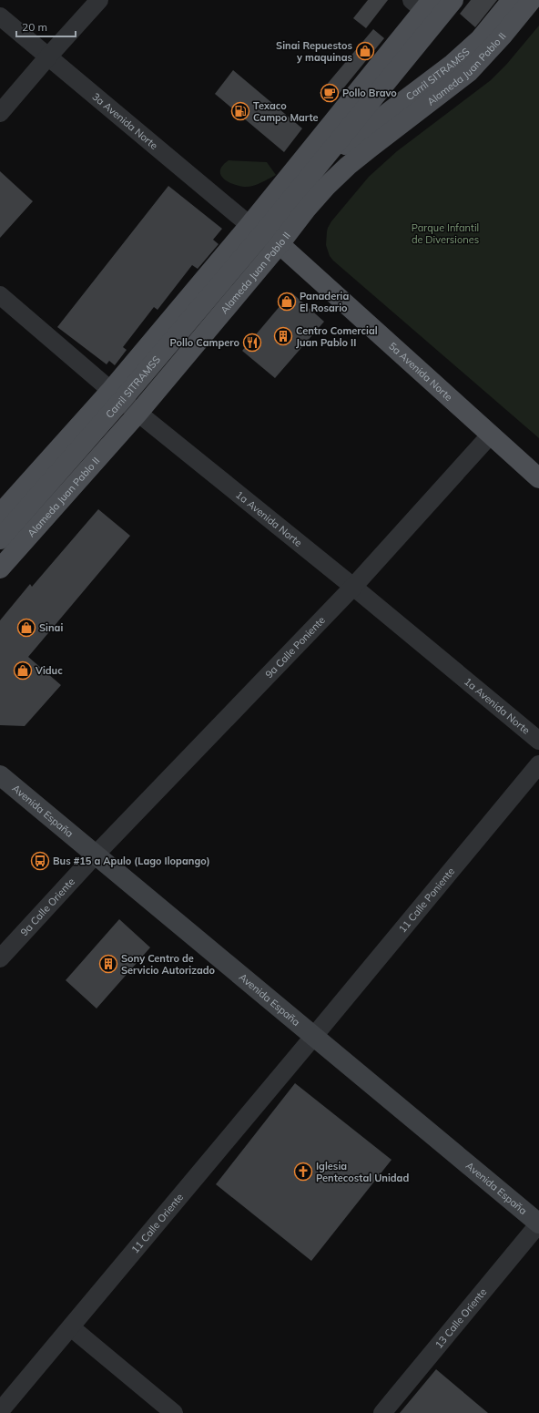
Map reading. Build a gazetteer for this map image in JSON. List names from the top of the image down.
{
  "streets": {
    "main road": [
      "Alameda Juan Pablo II",
      "Carril SITRAMSS",
      "5a Avenida Norte",
      "Avenida España"
    ],
    "street": [
      "3a Avenida Norte",
      "1a Avenida Norte",
      "9a Calle Poniente",
      "11 Calle Poniente",
      "9a Calle Oriente",
      "11 Calle Oriente",
      "13 Calle Oriente"
    ]
  },
  "crossings": [
    ["Alameda Juan Pablo II", "5a Avenida Norte"],
    ["Alameda Juan Pablo II", "1a Avenida Norte"],
    ["Carril SITRAMSS", "3a Avenida Norte"],
    ["Carril SITRAMSS", "5a Avenida Norte"],
    ["Carril SITRAMSS", "1a Avenida Norte"],
    ["3a Avenida Norte", "5a Avenida Norte"],
    ["5a Avenida Norte", "9a Calle Poniente"],
    ["1a Avenida Norte", "9a Calle Poniente"],
    ["9a Calle Poniente", "Avenida España"],
    ["9a Calle Poniente", "9a Calle Oriente"],
    ["Avenida España", "11 Calle Poniente"],
    ["Avenida España", "9a Calle Oriente"],
    ["Avenida España", "11 Calle Oriente"],
    ["Avenida España", "13 Calle Oriente"],
    ["11 Calle Poniente", "11 Calle Oriente"]
  ],
  "parks": ["Parque Infantil de Diversiones"],
  "places": {
    "shop": [
      "Sinai Repuestos y maquinas",
      "Panaderia El Rosario",
      "Sinai",
      "Viduc"
    ],
    "cafe": ["Pollo Bravo"],
    "fuel station": ["Texaco Campo Marte"],
    "building": ["Centro Comercial Juan Pablo II", "Sony Centro de Servicio Autorizado"],
    "restaurant": ["Pollo Campero"],
    "bus stop": ["Bus #15 a Apulo (Lago Ilopango)"],
    "church": ["Iglesia Pentecostal Unidad"]
  },
  "scale_bar": "20 m"
}
